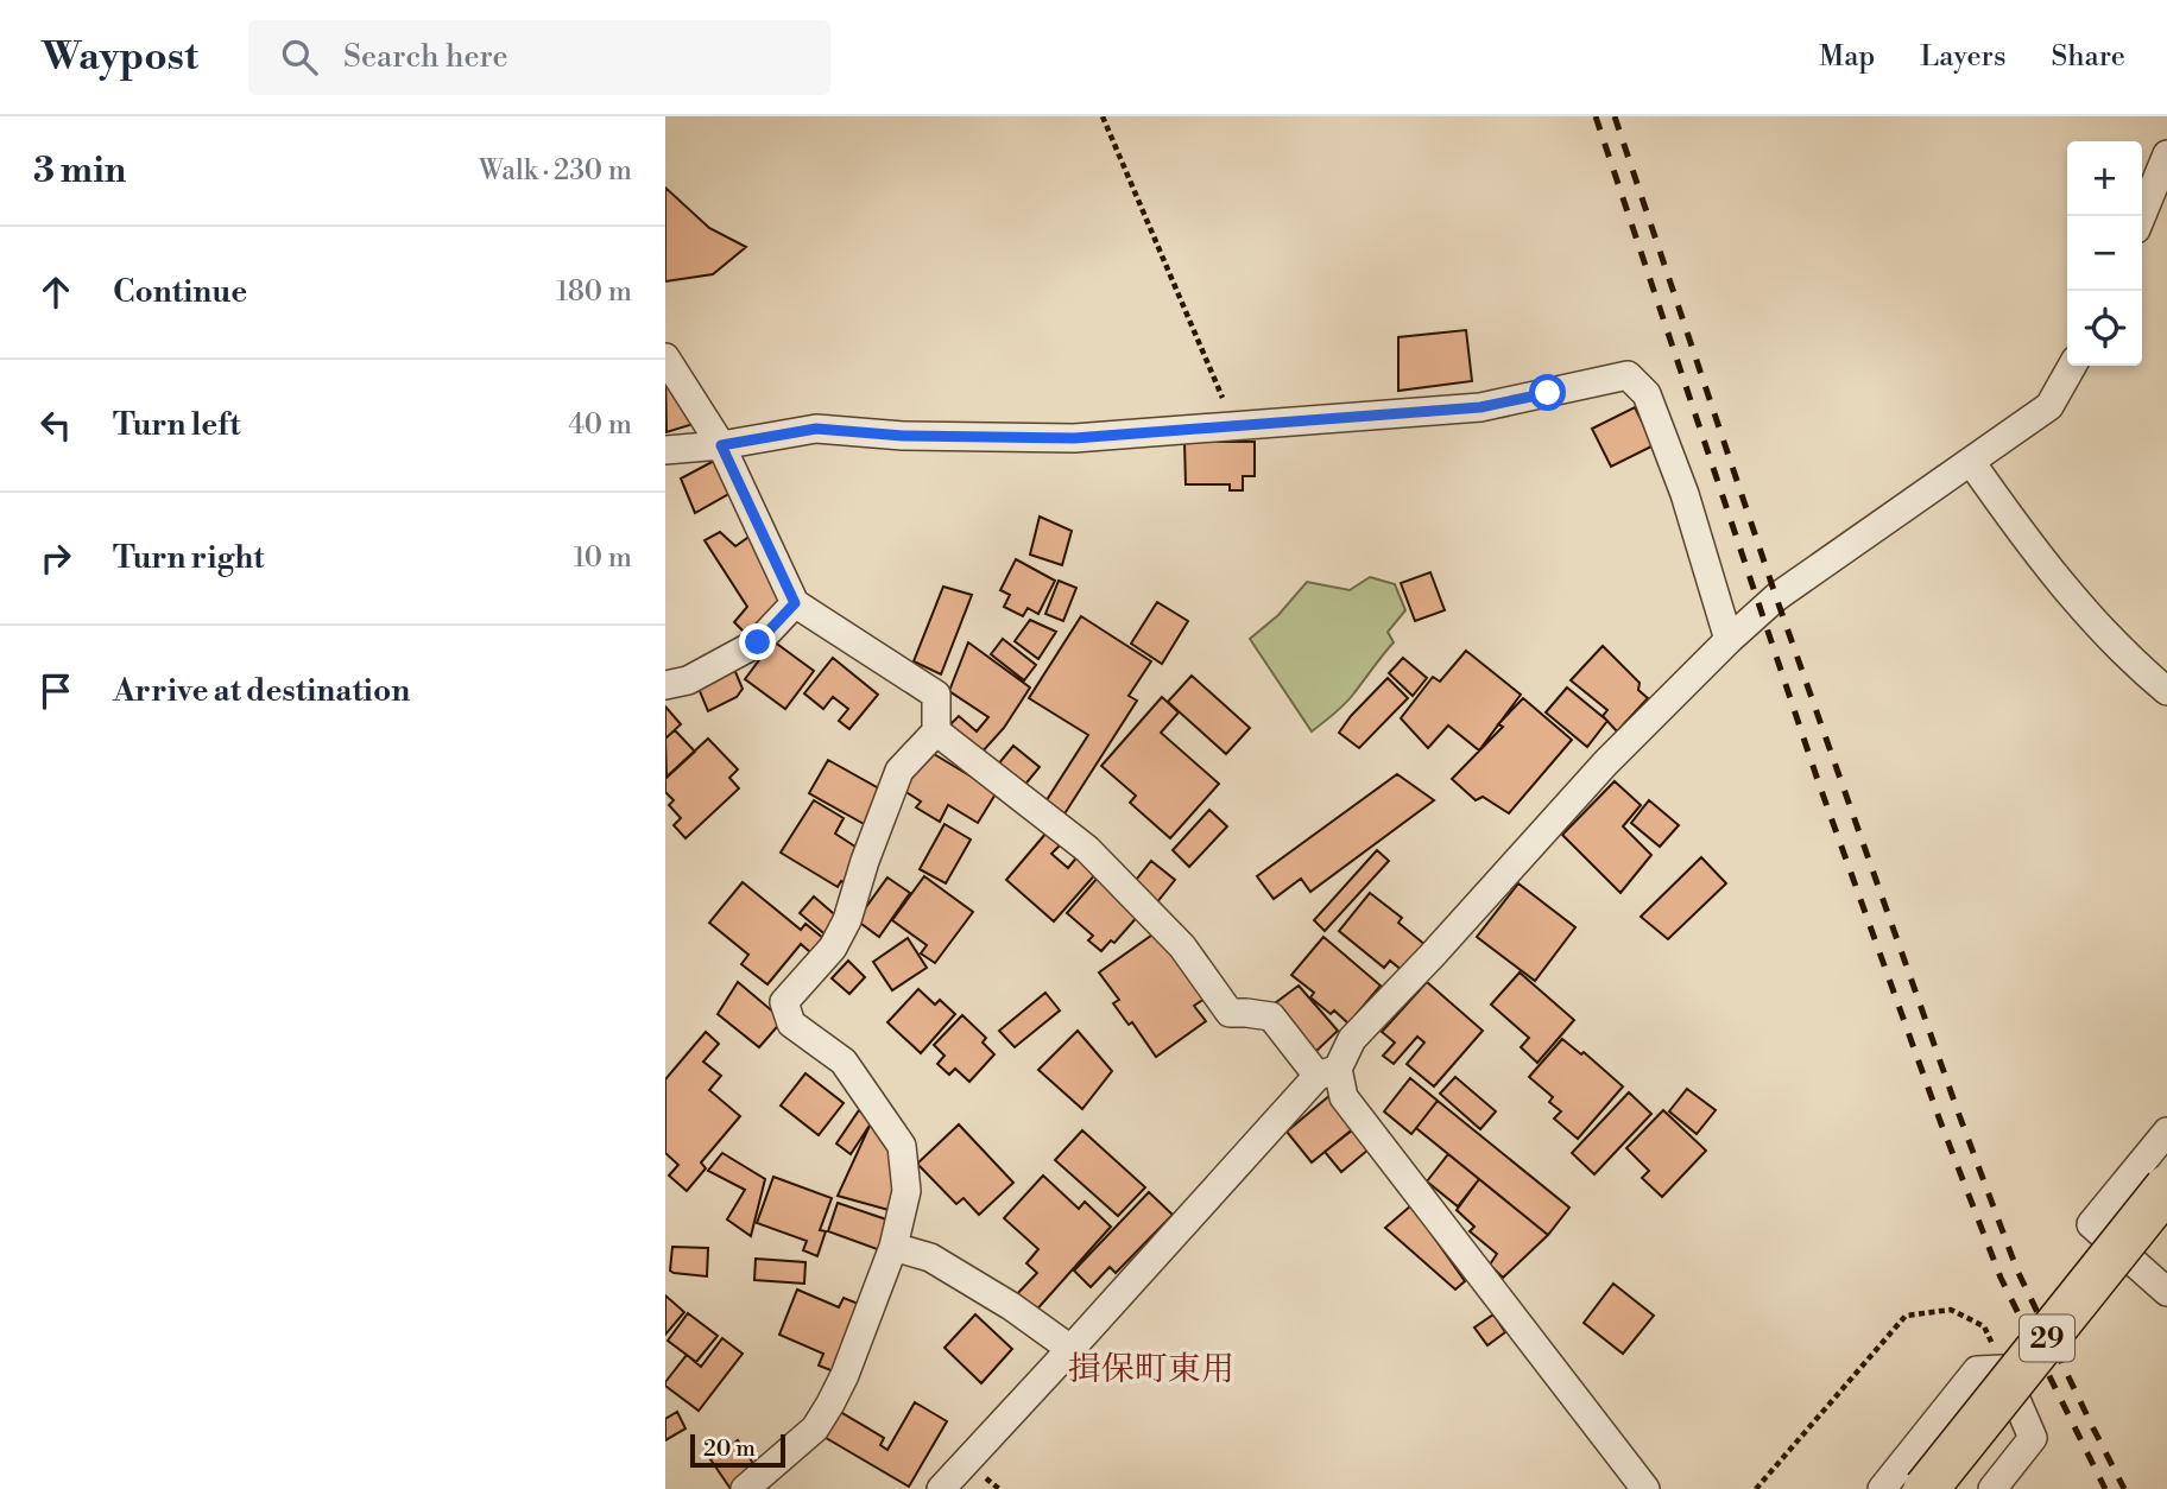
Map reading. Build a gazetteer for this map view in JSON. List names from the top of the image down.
{
  "streets": {
    "main road": ["29"]
  },
  "districts": ["揖保町東用"],
  "scale_bar": "20 m",
  "page": {
    "header": "Waypost",
    "search": "Search here",
    "nav": ["Map", "Layers", "Share"],
    "heading": ["3 min", "Walk · 230 m"],
    "map_buttons": ["+", "−"],
    "list": [
      ["Continue", "180 m"],
      ["Turn left", "40 m"],
      ["Turn right", "10 m"],
      "Arrive at destination"
    ],
    "scale": "20 m"
  }
}
